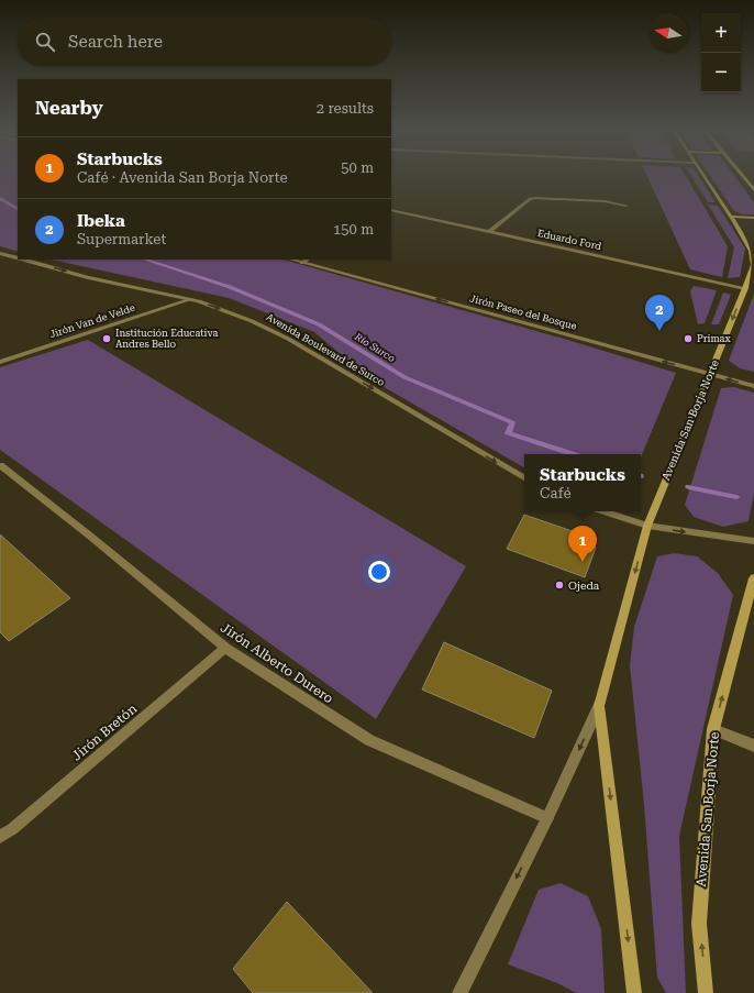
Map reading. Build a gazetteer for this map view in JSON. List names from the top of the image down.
{
  "streets": {
    "main road": ["Avenida San Borja Norte"],
    "street": [
      "Eduardo Ford",
      "Jirón Paseo del Bosque",
      "Jirón Van de Velde",
      "Avenida Boulevard de Surco",
      "Jirón Alberto Durero",
      "Jirón Bretón"
    ]
  },
  "crossings": [
    ["Eduardo Ford", "Avenida San Borja Norte"],
    ["Jirón Paseo del Bosque", "Avenida San Borja Norte"],
    ["Jirón Van de Velde", "Avenida Boulevard de Surco"],
    ["Avenida San Borja Norte", "Jirón Alberto Durero"],
    ["Jirón Alberto Durero", "Jirón Bretón"]
  ],
  "one_way": ["Jirón Paseo del Bosque", "Avenida Boulevard de Surco"],
  "water": ["Río Surco"],
  "places": ["Institución Educativa Andres Bello", "Primax", "Ojeda"],
  "north": "left",
  "page": {
    "map_buttons": ["+", "−"],
    "search": "Search here",
    "heading": ["Nearby", "2 results"],
    "list": [
      {
        "mark": "1",
        "name": "Starbucks",
        "note": "Café · Avenida San Borja Norte",
        "value": "50 m"
      },
      {
        "mark": "2",
        "name": "Ibeka",
        "note": "Supermarket",
        "value": "150 m"
      }
    ],
    "pins": ["2", "1"],
    "popup": ["Starbucks", "Café"]
  }
}
